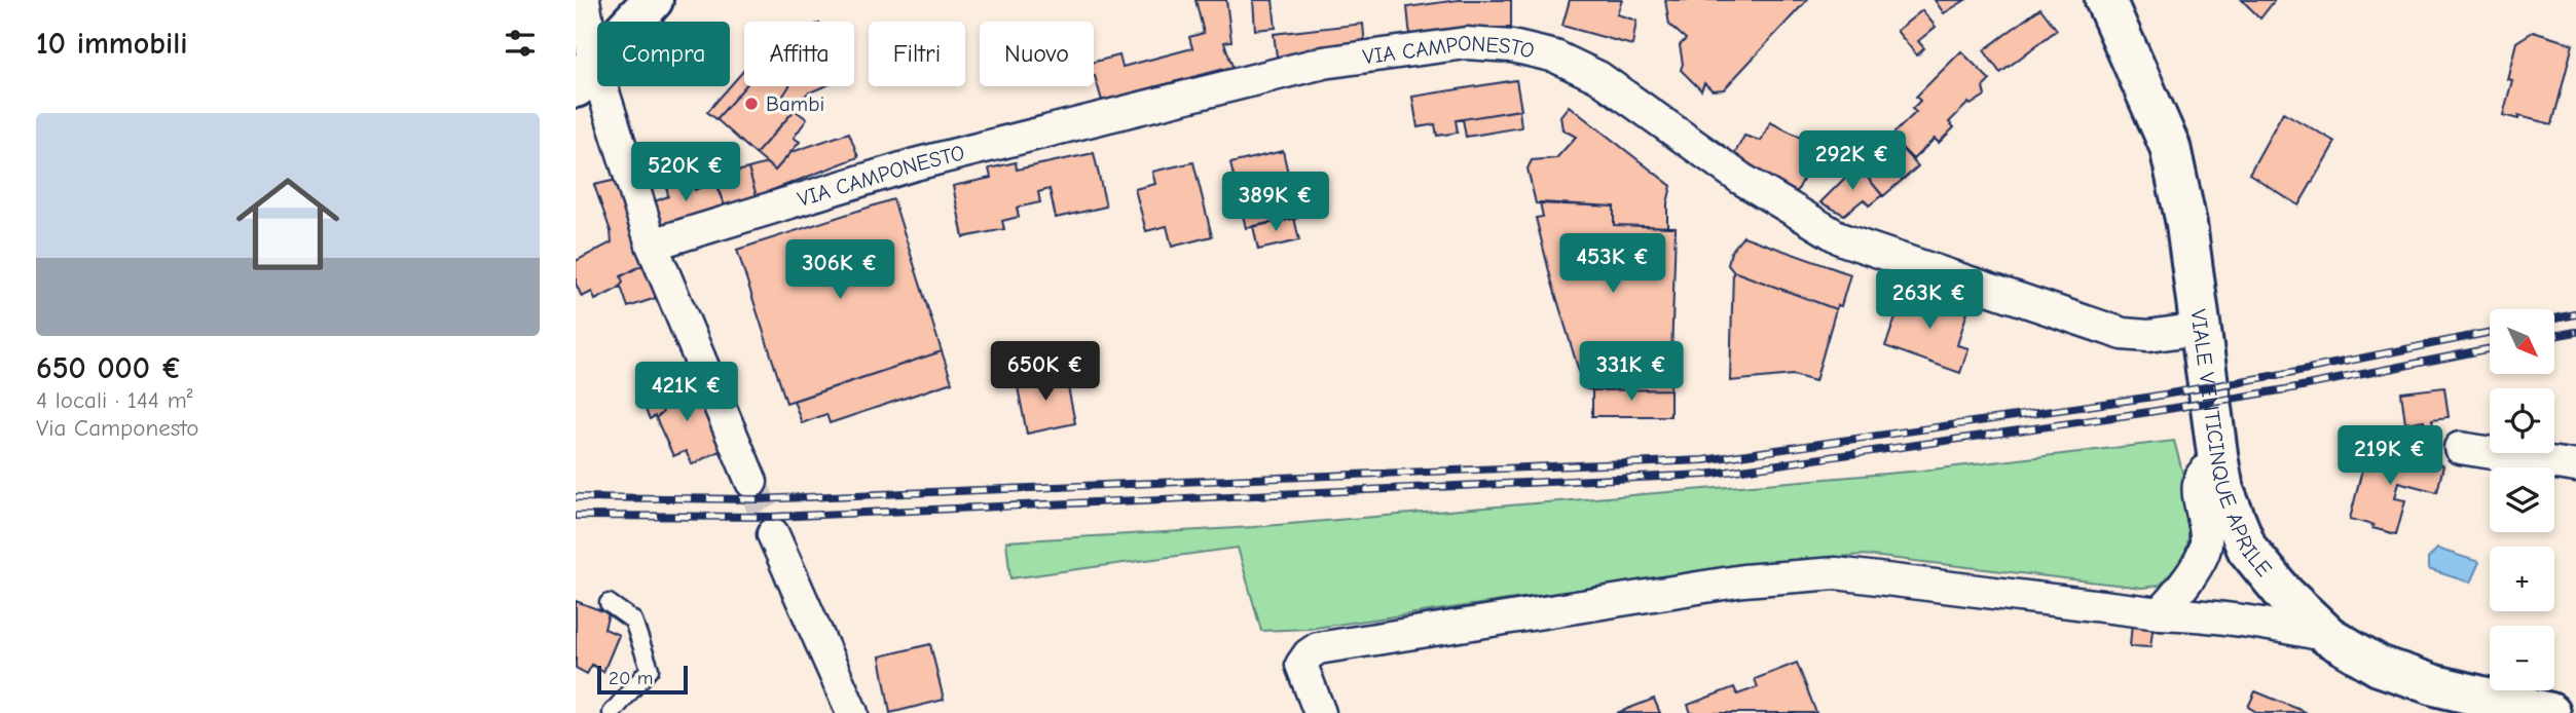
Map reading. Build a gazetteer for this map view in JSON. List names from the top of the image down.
{
  "streets": {
    "main road": ["VIALE VENTICINQUE APRILE"],
    "street": ["VIA CAMPONESTO"]
  },
  "crossings": [
    ["VIA CAMPONESTO", "VIALE VENTICINQUE APRILE"]
  ],
  "places": ["Bambi"],
  "scale_bar": "20 m",
  "north": "bottom right",
  "page": {
    "heading": "10 immobili",
    "chip": [
      "Compra",
      "Affitta",
      "Filtri",
      "Nuovo"
    ],
    "list": [
      {
        "name": "650 000 €",
        "note": "4 locali · 144 m² · Via Camponesto"
      }
    ],
    "price": [
      "292K €",
      "520K €",
      "389K €",
      "453K €",
      "306K €",
      "263K €",
      "650K €",
      "331K €",
      "421K €",
      "219K €"
    ],
    "map_buttons": ["+", "−"],
    "scale": "20 m"
  }
}
